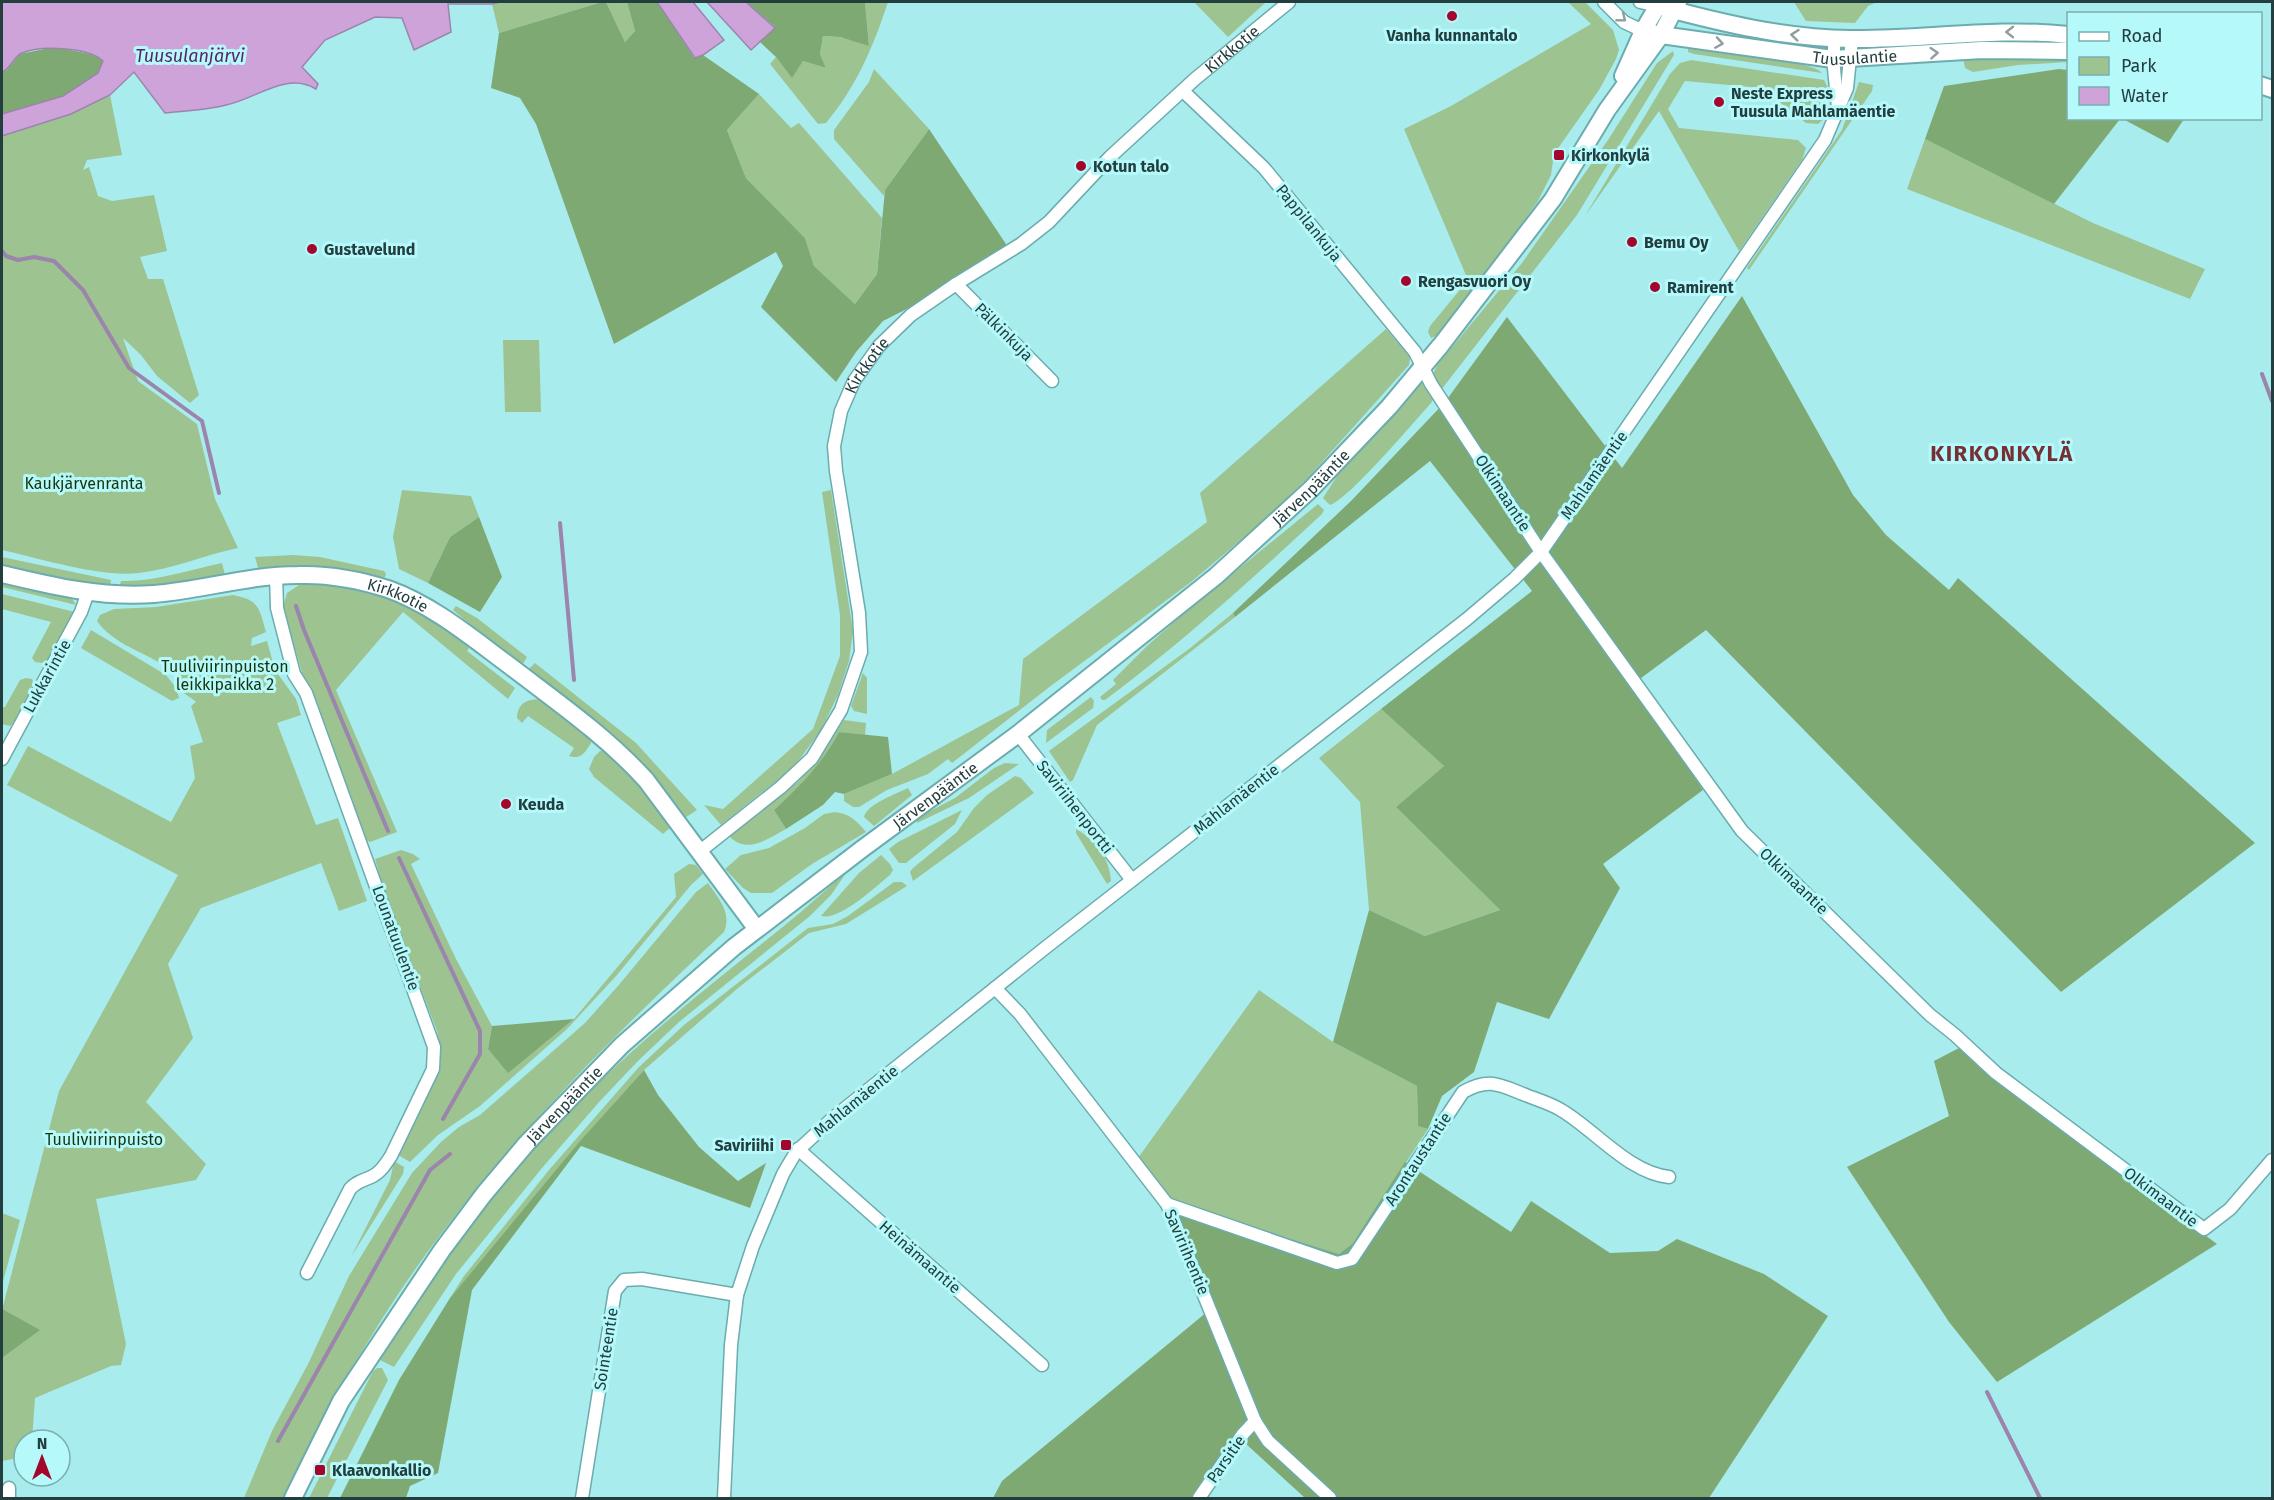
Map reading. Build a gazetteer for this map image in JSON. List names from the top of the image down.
{
  "streets": {
    "main road": ["Kirkkotie", "Tuusulantie", "Järvenpääntie"],
    "street": [
      "Pappilankuja",
      "Pälkinkuja",
      "Mahlamäentie",
      "Olkimaantie",
      "Lukkarintie",
      "Saviriihenportti",
      "Lounatuulentie",
      "Arontaustantie",
      "Saviriihentie",
      "Heinämaantie",
      "Sointeentie",
      "Parsitie"
    ]
  },
  "crossings": [
    ["Kirkkotie", "Pappilankuja"],
    ["Kirkkotie", "Pälkinkuja"],
    ["Kirkkotie", "Järvenpääntie"],
    ["Kirkkotie", "Lukkarintie"],
    ["Kirkkotie", "Lounatuulentie"],
    ["Tuusulantie", "Mahlamäentie"],
    ["Tuusulantie", "Järvenpääntie"],
    ["Pappilankuja", "Järvenpääntie"],
    ["Pappilankuja", "Olkimaantie"],
    ["Mahlamäentie", "Olkimaantie"],
    ["Mahlamäentie", "Saviriihenportti"],
    ["Mahlamäentie", "Saviriihentie"],
    ["Mahlamäentie", "Heinämaantie"],
    ["Mahlamäentie", "Sointeentie"],
    ["Järvenpääntie", "Olkimaantie"],
    ["Järvenpääntie", "Saviriihenportti"],
    ["Arontaustantie", "Saviriihentie"],
    ["Saviriihentie", "Parsitie"]
  ],
  "districts": ["KIRKONKYLÄ"],
  "water": ["Tuusulanjärvi"],
  "parks": ["Kaukjärvenranta", "Tuuliviirinpuiston leikkipaikka 2", "Tuuliviirinpuisto"],
  "places": {
    "other": [
      "Vanha kunnantalo",
      "Neste Express Tuusula Mahlamäentie",
      "Kotun talo",
      "Bemu Oy",
      "Gustavelund",
      "Rengasvuori Oy",
      "Ramirent",
      "Keuda"
    ],
    "transit": ["Kirkonkylä", "Saviriihi", "Klaavonkallio"]
  },
  "legend": ["Road", "Park", "Water"],
  "north": "top"
}
